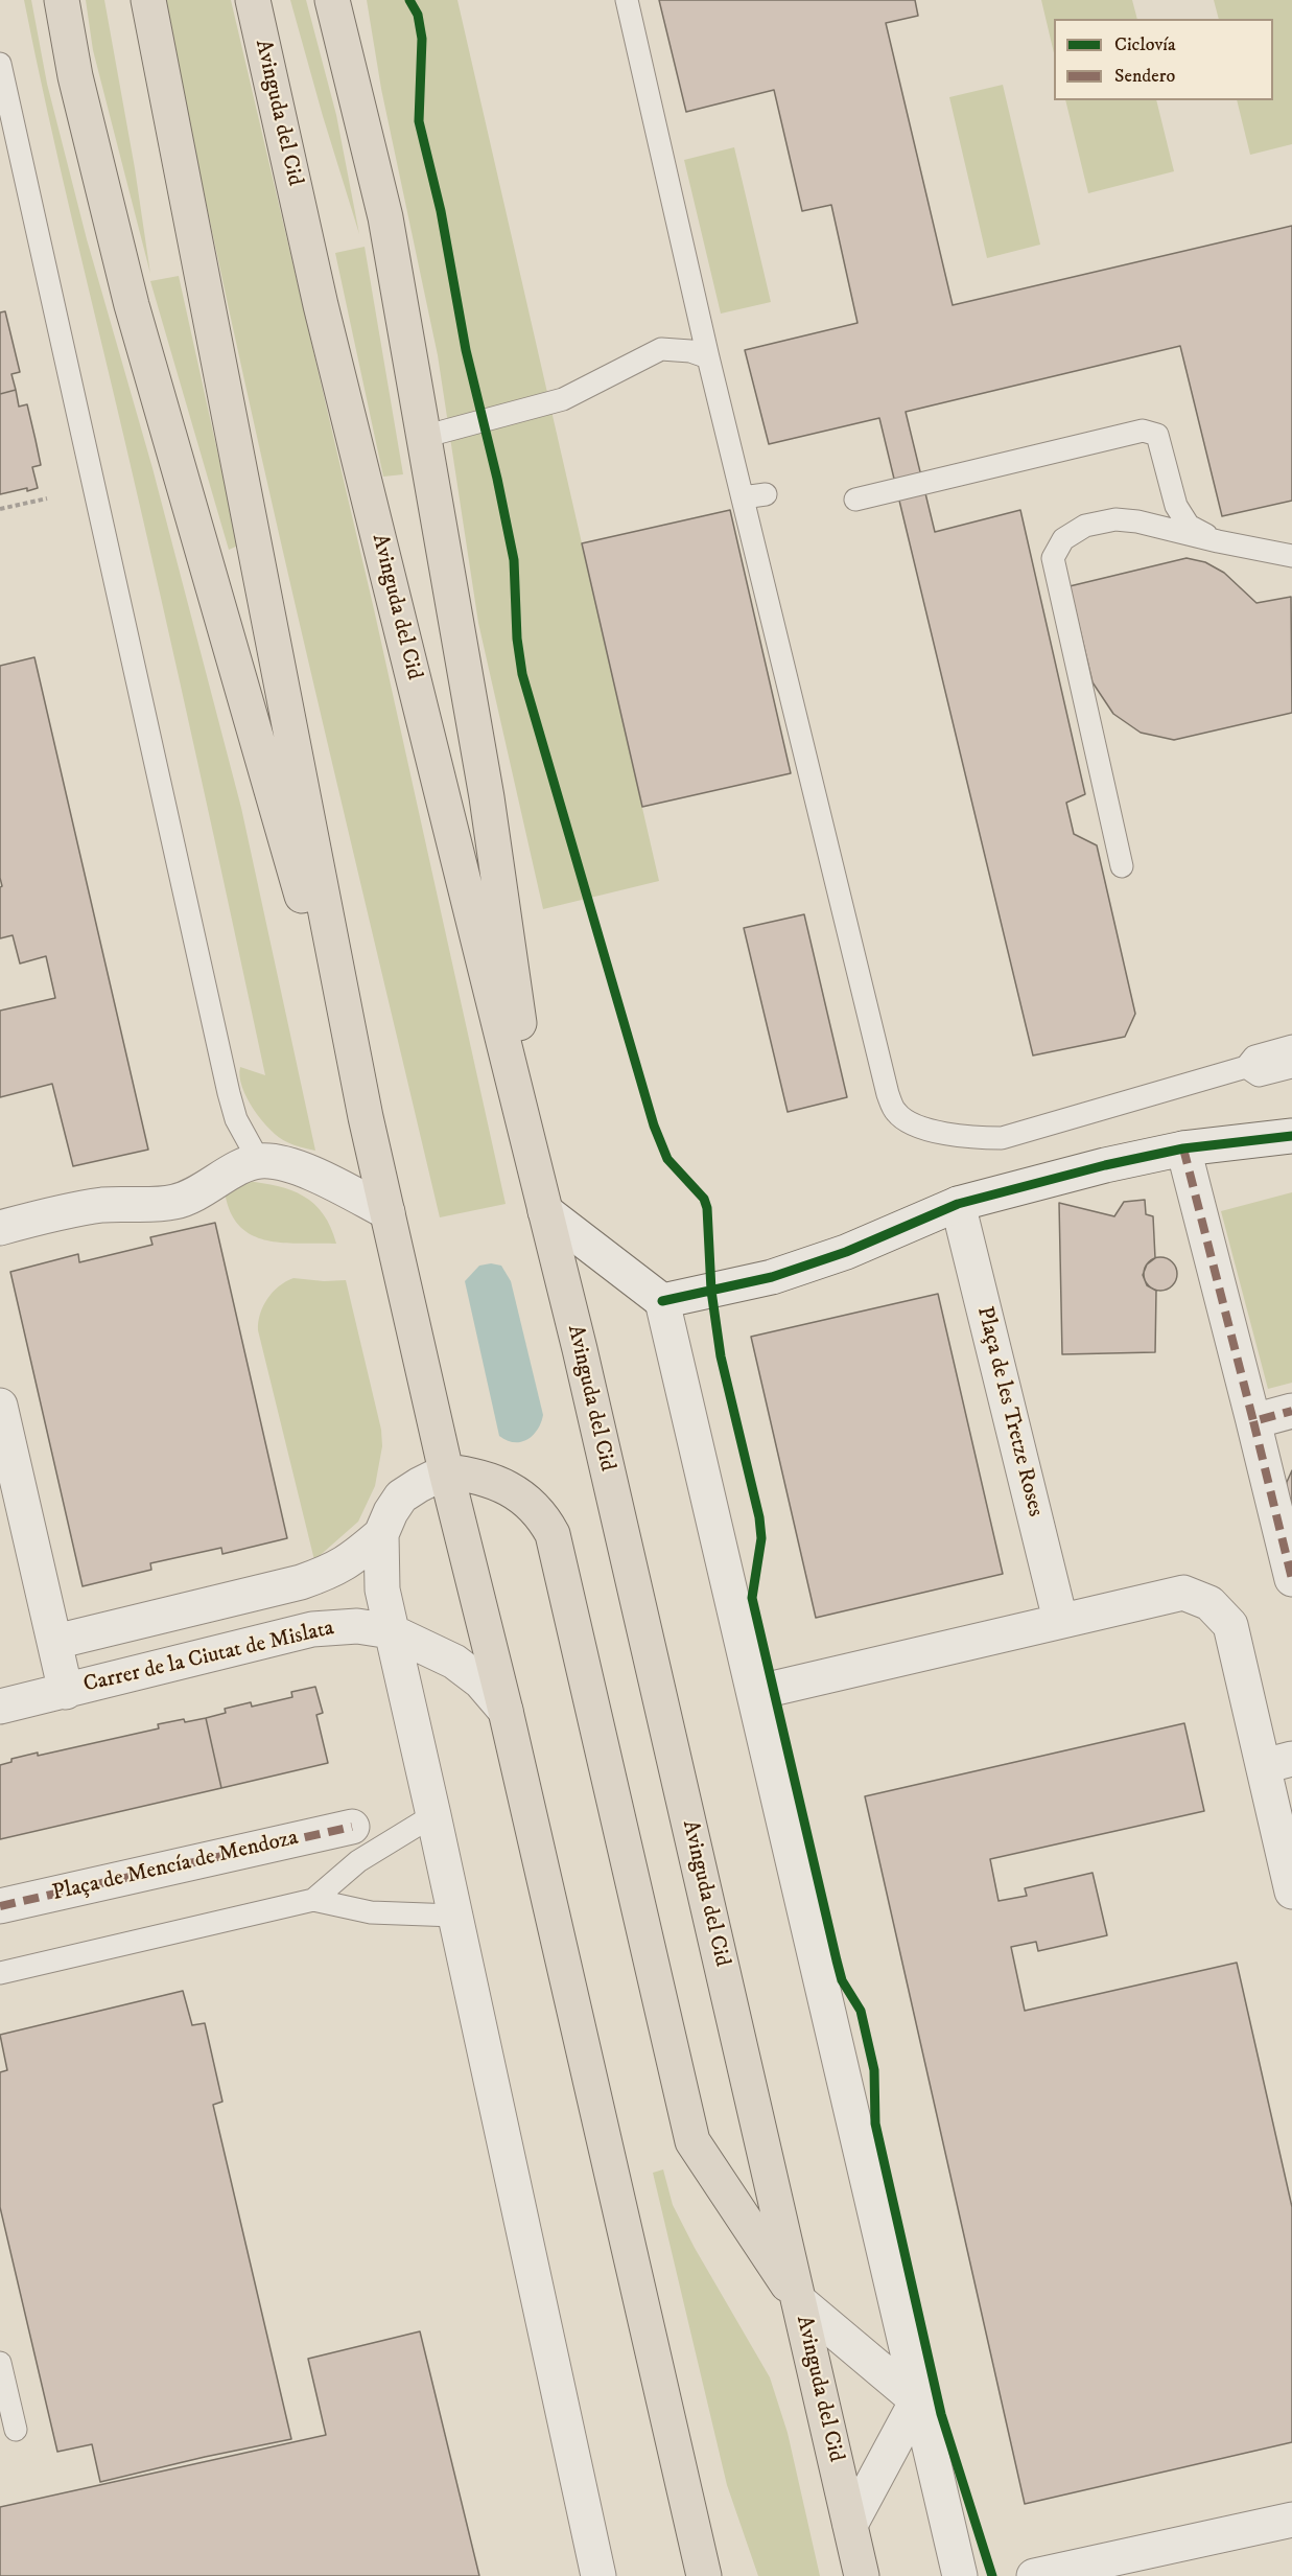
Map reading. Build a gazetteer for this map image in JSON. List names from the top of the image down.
{
  "streets": {
    "main road": ["Avinguda del Cid"],
    "street": ["Plaça de les Tretze Roses", "Carrer de la Ciutat de Mislata", "Plaça de Mencía de Mendoza"]
  },
  "legend": ["Ciclovía", "Sendero"]
}
